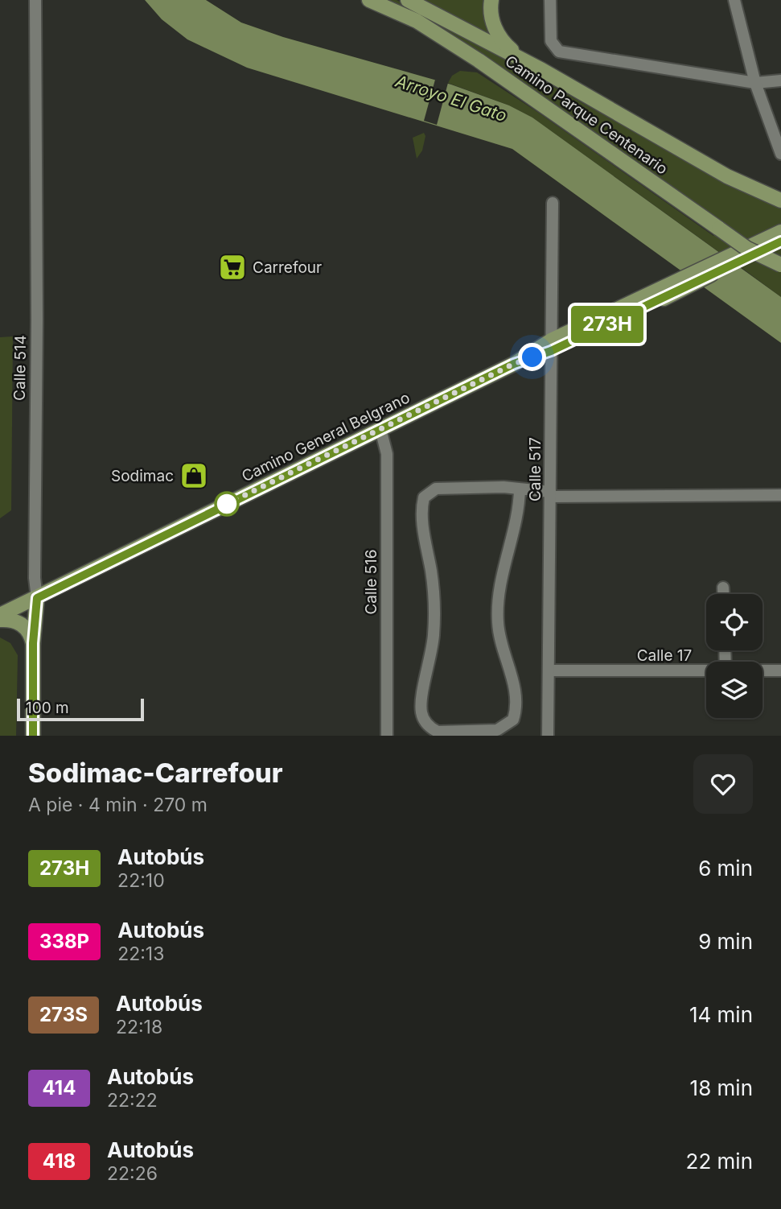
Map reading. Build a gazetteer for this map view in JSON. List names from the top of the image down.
{
  "streets": {
    "main road": ["Camino Parque Centenario", "Calle 514", "Camino General Belgrano"],
    "street": ["Calle 517", "Calle 516", "Calle 17"]
  },
  "crossings": [
    ["Calle 514", "Camino General Belgrano"],
    ["Camino General Belgrano", "Calle 517"],
    ["Camino General Belgrano", "Calle 516"],
    ["Calle 517", "Calle 17"]
  ],
  "water": ["Arroyo El Gato"],
  "places": {
    "supermarket": ["Carrefour"],
    "shop": ["Sodimac"]
  },
  "lines": ["bus line 273H"],
  "scale_bar": "100 m",
  "page": {
    "on_map": "273H",
    "scale": "100 m",
    "heading": ["Sodimac-Carrefour", "A pie · 4 min · 270 m"],
    "list": [
      {
        "mark": "273H",
        "name": "Autobús",
        "note": "22:10",
        "value": "6 min"
      },
      {
        "mark": "338P",
        "name": "Autobús",
        "note": "22:13",
        "value": "9 min"
      },
      {
        "mark": "273S",
        "name": "Autobús",
        "note": "22:18",
        "value": "14 min"
      },
      {
        "mark": "414",
        "name": "Autobús",
        "note": "22:22",
        "value": "18 min"
      },
      {
        "mark": "418",
        "name": "Autobús",
        "note": "22:26",
        "value": "22 min"
      }
    ]
  }
}
